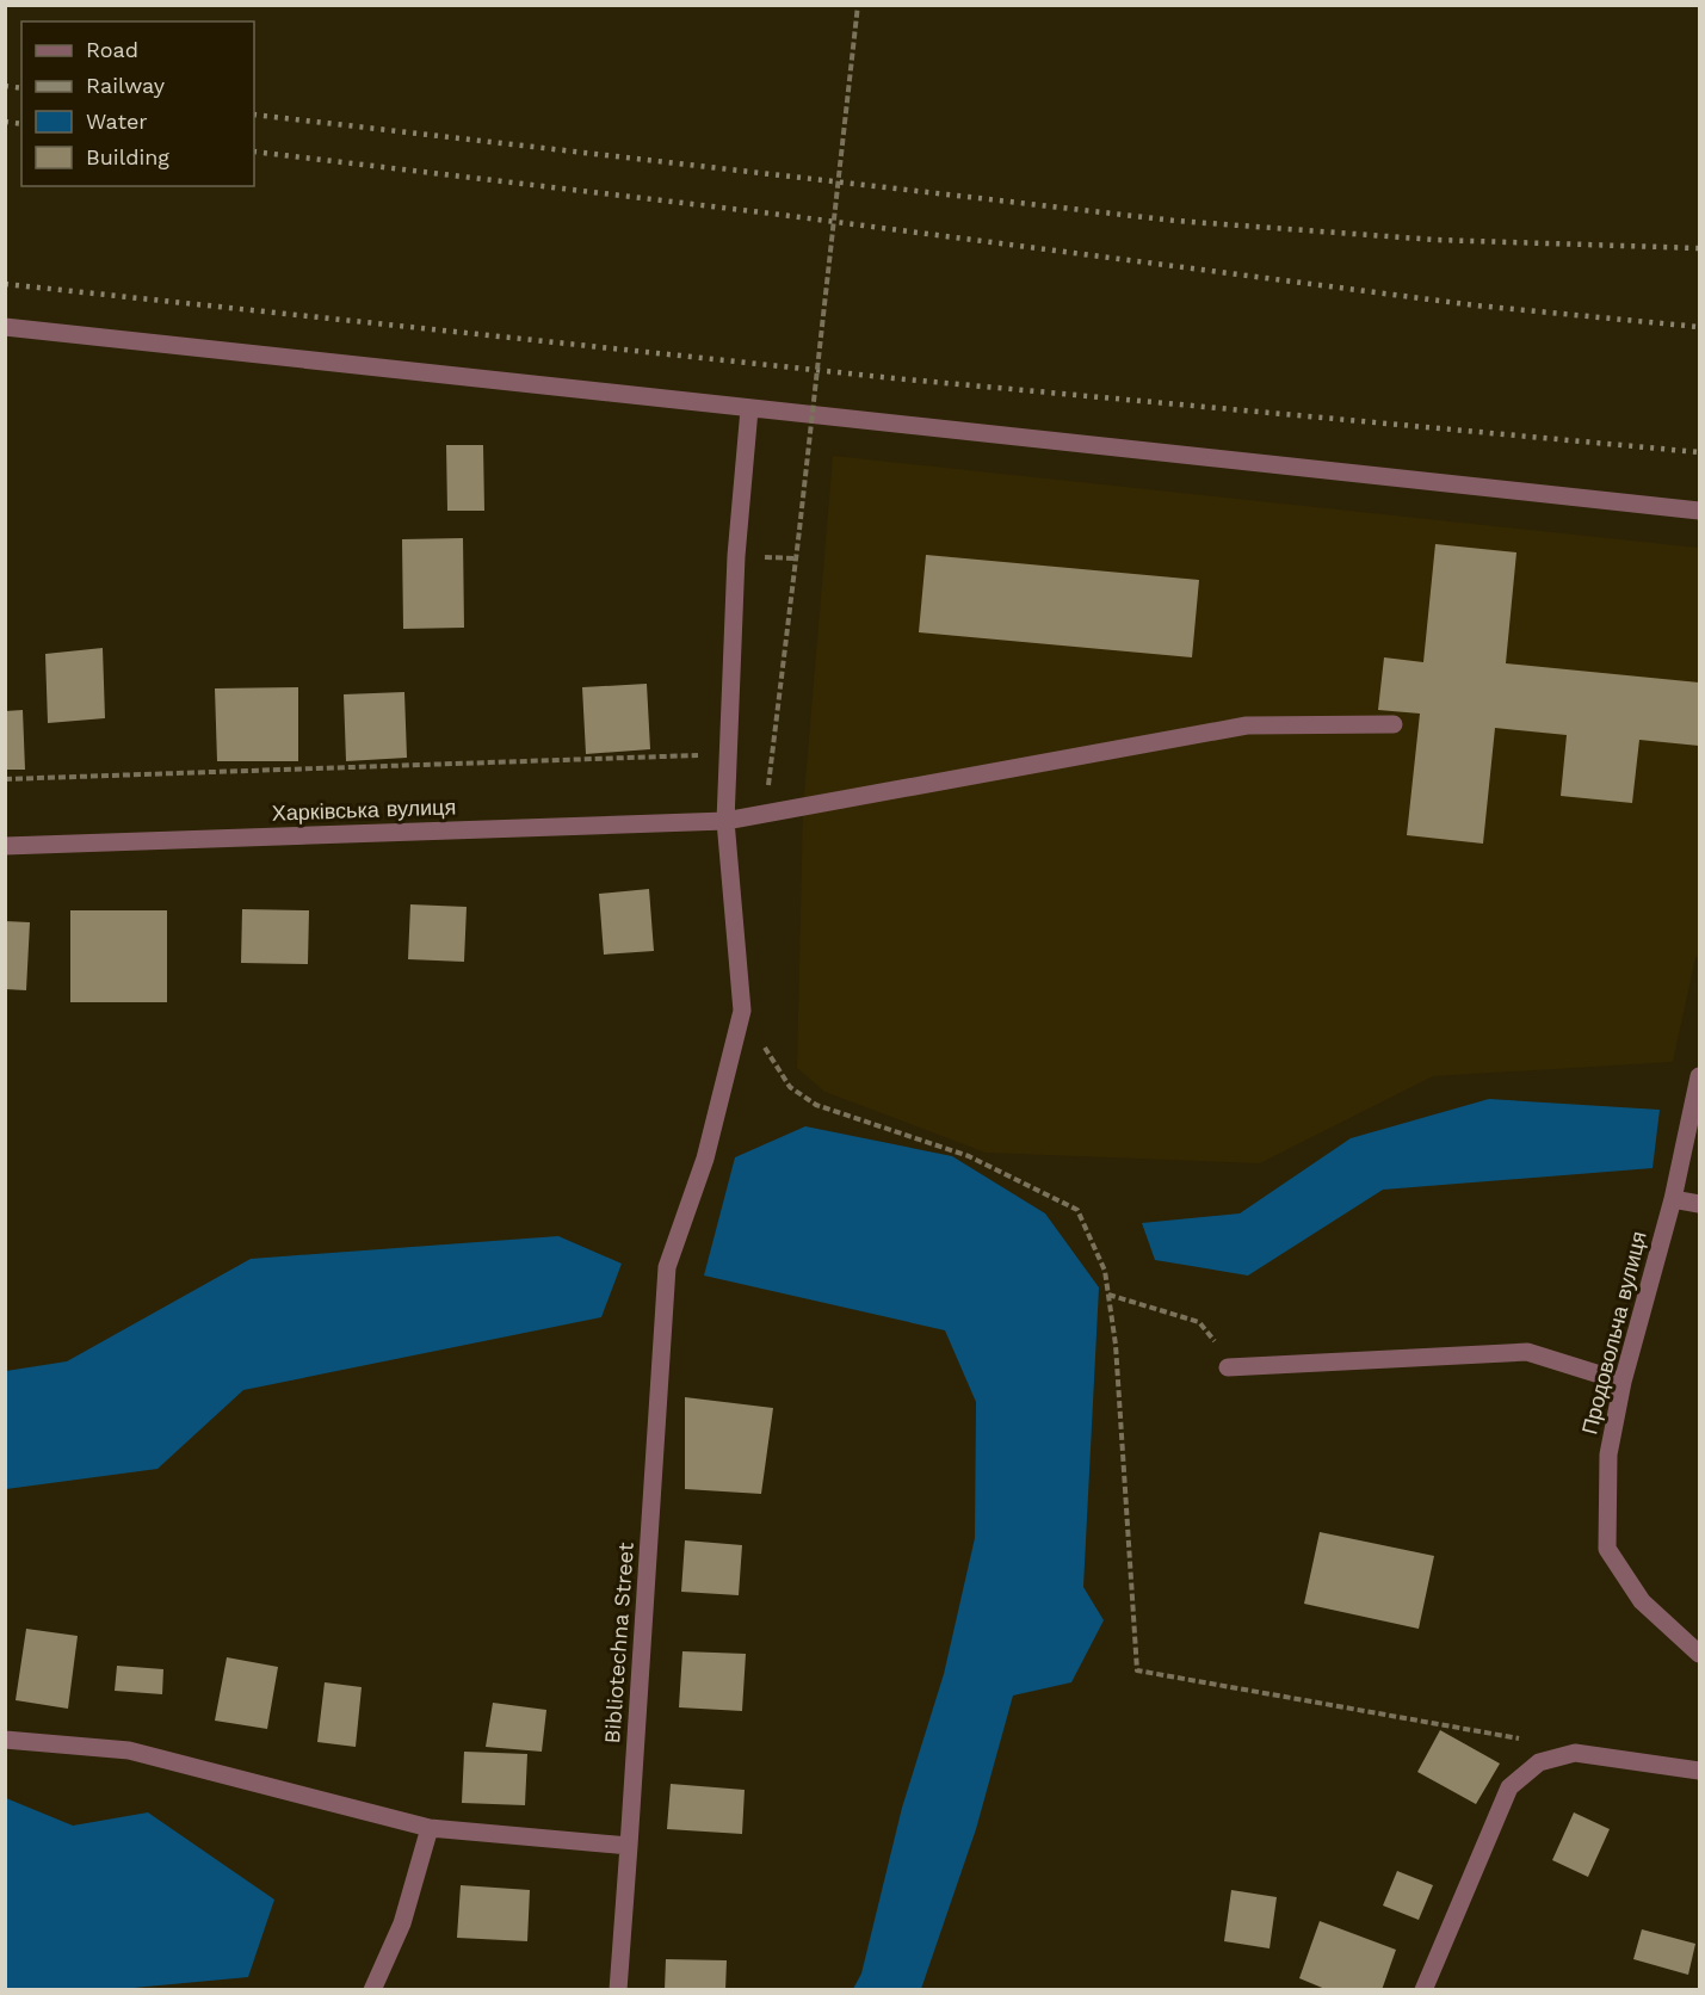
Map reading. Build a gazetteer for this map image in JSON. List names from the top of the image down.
{
  "streets": {
    "street": ["Харківська вулиця", "Продовольча вулиця", "Bibliotechna Street"]
  },
  "crossings": [
    ["Харківська вулиця", "Bibliotechna Street"]
  ],
  "legend": [
    "Road",
    "Railway",
    "Water",
    "Building"
  ]
}
